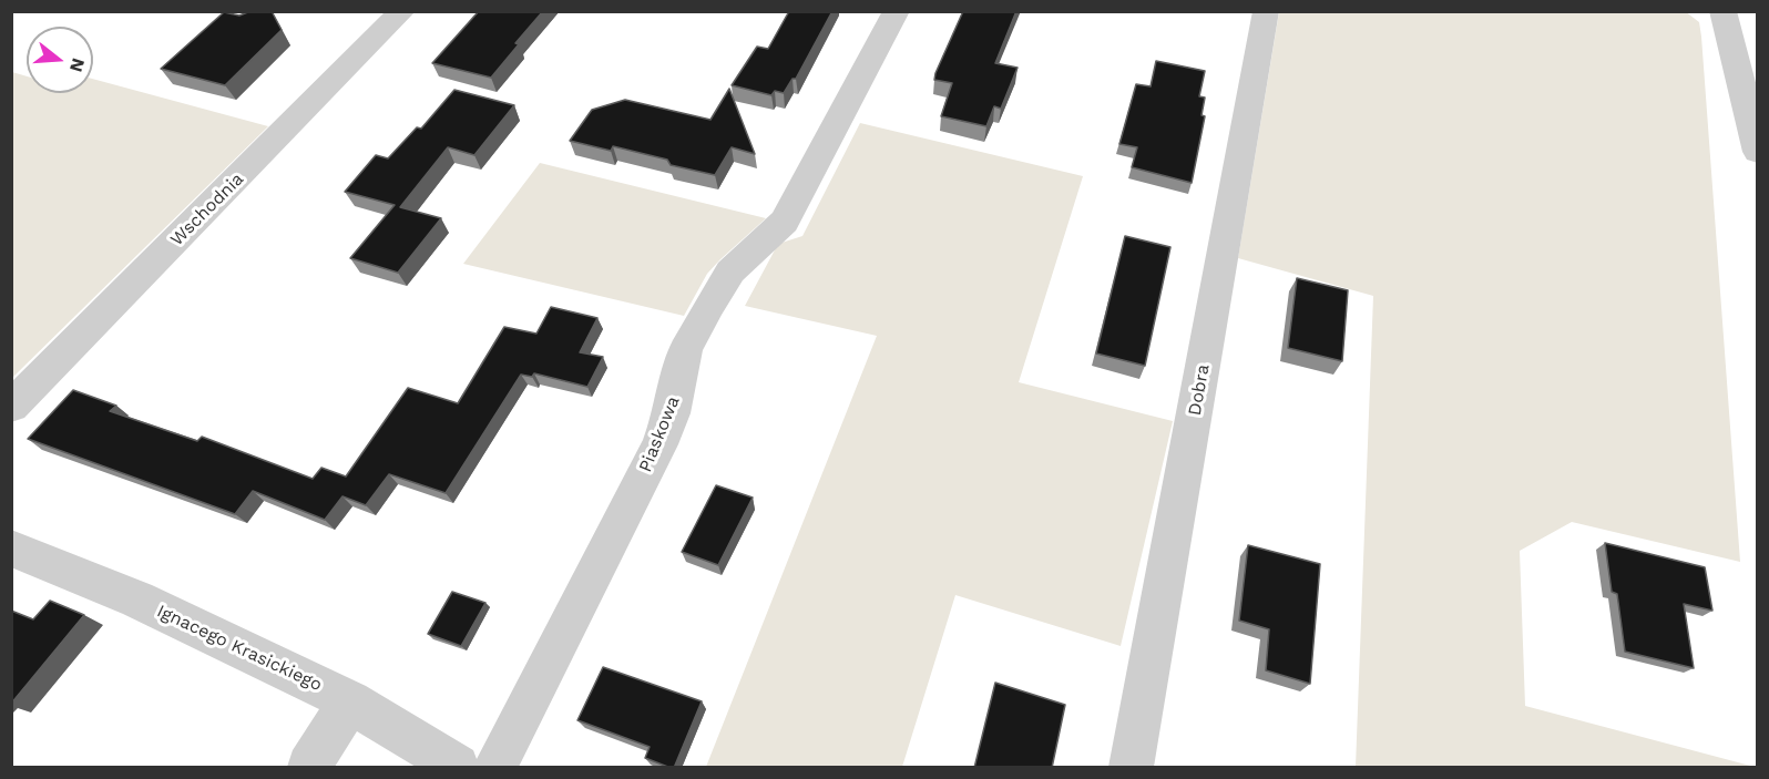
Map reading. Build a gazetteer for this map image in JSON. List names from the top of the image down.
{
  "streets": {
    "street": [
      "Wschodnia",
      "Dobra",
      "Piaskowa",
      "Ignacego Krasickiego"
    ]
  },
  "north": "right"
}
